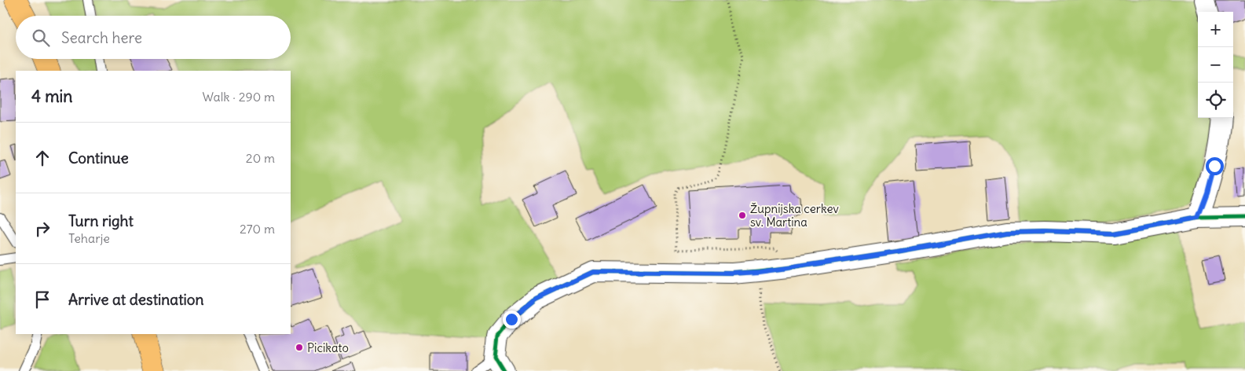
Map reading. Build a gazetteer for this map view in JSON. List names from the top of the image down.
{
  "places": ["Župnijska cerkev sv. Martina", "Picikato"],
  "page": {
    "map_buttons": ["+", "−"],
    "search": "Search here",
    "heading": ["4 min", "Walk · 290 m"],
    "list": [
      ["Continue", "20 m"],
      ["Turn right", "Teharje", "270 m"],
      "Arrive at destination"
    ]
  }
}
